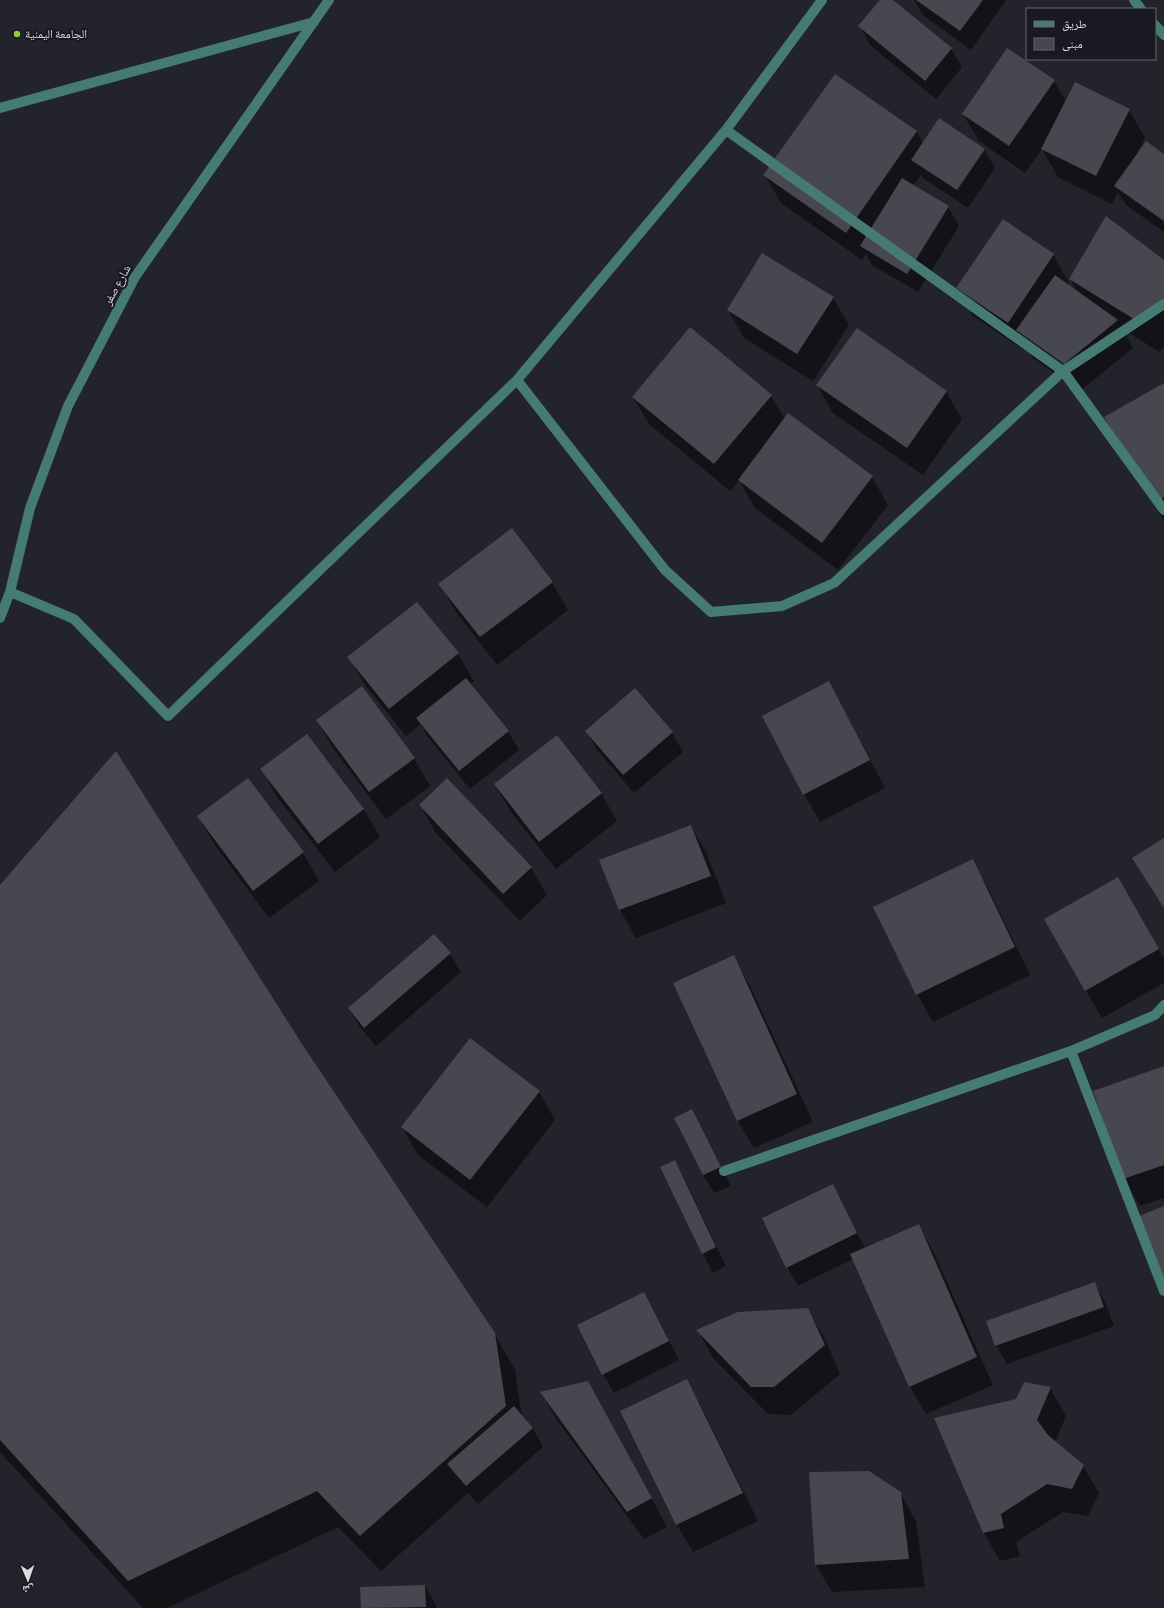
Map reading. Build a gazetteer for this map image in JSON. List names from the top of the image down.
{
  "streets": {
    "street": ["شارع صفر"]
  },
  "places": ["الجامعة اليمنية"],
  "legend": ["طريق", "مبنى"],
  "north": "bottom"
}
